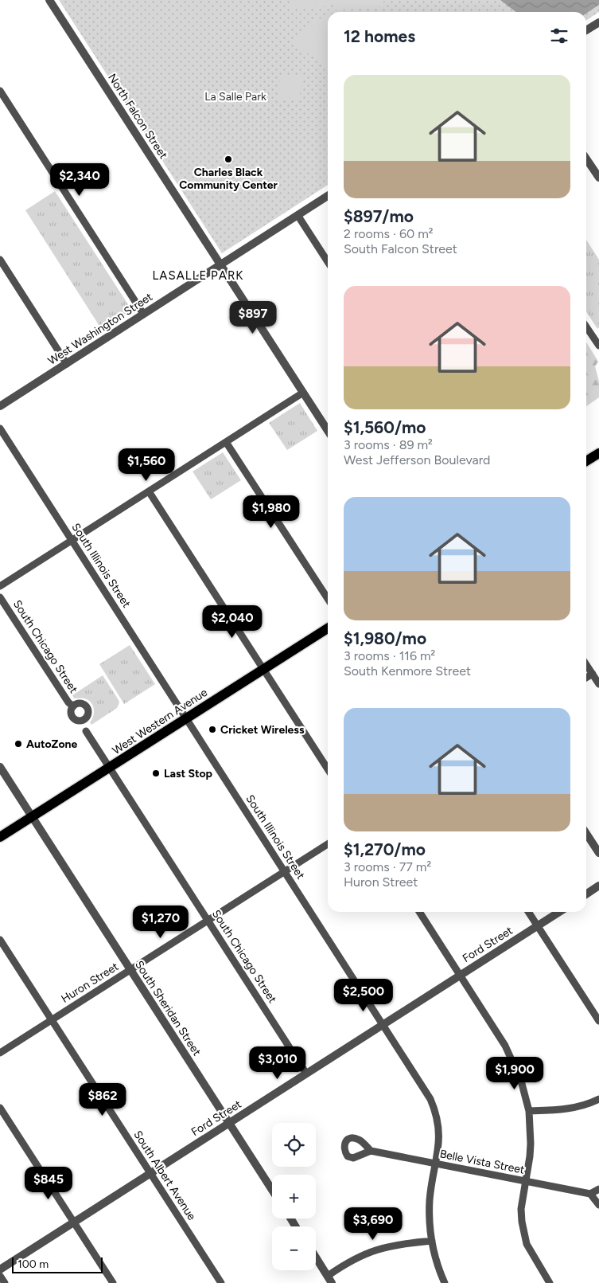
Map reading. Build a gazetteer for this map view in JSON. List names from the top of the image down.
{
  "streets": {
    "main road": ["West Western Avenue"],
    "street": [
      "North Falcon Street",
      "West Washington Street",
      "South Illinois Street",
      "South Chicago Street",
      "Ford Street",
      "Huron Street",
      "South Sheridan Street",
      "Belle Vista Street",
      "South Albert Avenue"
    ]
  },
  "crossings": [
    ["North Falcon Street", "West Washington Street"],
    ["South Illinois Street", "West Western Avenue"],
    ["South Illinois Street", "Ford Street"],
    ["South Illinois Street", "Huron Street"],
    ["South Illinois Street", "Belle Vista Street"],
    ["South Chicago Street", "West Western Avenue"],
    ["South Chicago Street", "Ford Street"],
    ["South Chicago Street", "Huron Street"],
    ["West Western Avenue", "South Sheridan Street"],
    ["Ford Street", "South Sheridan Street"],
    ["Ford Street", "South Albert Avenue"],
    ["Huron Street", "South Sheridan Street"],
    ["Huron Street", "South Albert Avenue"]
  ],
  "districts": ["LASALLE PARK"],
  "parks": ["La Salle Park"],
  "places": [
    "Charles Black Community Center",
    "Cricket Wireless",
    "AutoZone",
    "Last Stop"
  ],
  "scale_bar": "100 m",
  "page": {
    "heading": "12 homes",
    "list": [
      {
        "name": "$897/mo",
        "note": "2 rooms · 60 m² · South Falcon Street"
      },
      {
        "name": "$1,560/mo",
        "note": "3 rooms · 89 m² · West Jefferson Boulevard"
      },
      {
        "name": "$1,980/mo",
        "note": "3 rooms · 116 m² · South Kenmore Street"
      },
      {
        "name": "$1,270/mo",
        "note": "3 rooms · 77 m² · Huron Street"
      }
    ],
    "price": [
      "$2,340",
      "$897",
      "$1,560",
      "$1,980",
      "$2,040",
      "$1,270",
      "$2,500",
      "$3,010",
      "$1,900",
      "$862",
      "$845",
      "$3,690"
    ],
    "map_buttons": ["+", "−"],
    "scale": "100 m"
  }
}
